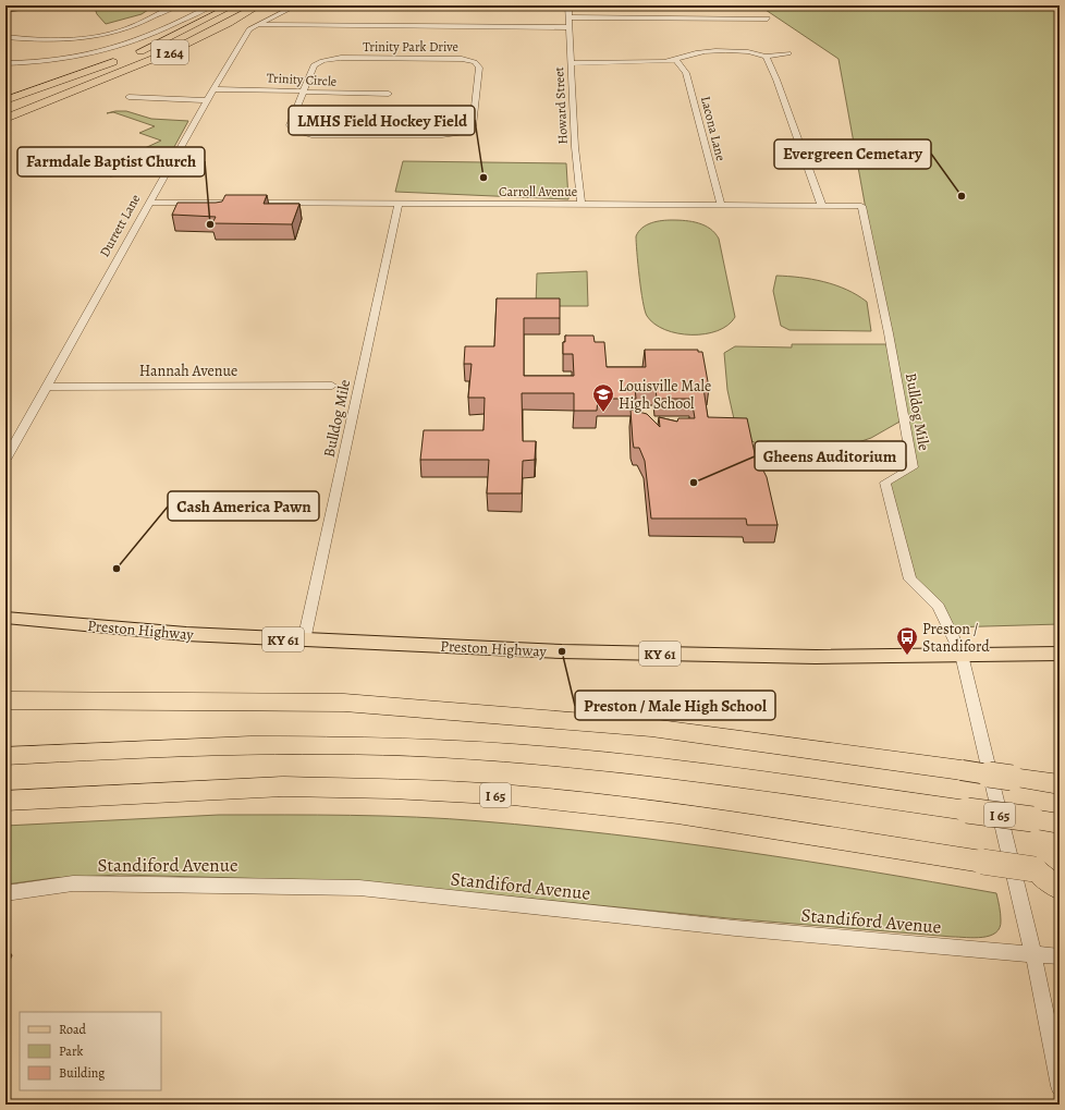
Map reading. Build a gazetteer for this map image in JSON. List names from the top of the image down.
{
  "streets": {
    "highway": ["I 264", "I 65"],
    "main road": ["Preston Highway", "KY 61"],
    "street": [
      "Trinity Park Drive",
      "Trinity Circle",
      "Howard Street",
      "Lacona Lane",
      "Carroll Avenue",
      "Durrett Lane",
      "Hannah Avenue",
      "Bulldog Mile",
      "Standiford Avenue"
    ]
  },
  "crossings": [
    ["Trinity Park Drive", "Trinity Circle"],
    ["Trinity Circle", "Durrett Lane"],
    ["Howard Street", "Carroll Avenue"],
    ["Lacona Lane", "Carroll Avenue"],
    ["Carroll Avenue", "Durrett Lane"],
    ["Carroll Avenue", "Bulldog Mile"],
    ["Durrett Lane", "Hannah Avenue"],
    ["Bulldog Mile", "Preston Highway"]
  ],
  "places": {
    "other": [
      "LMHS Field Hockey Field",
      "Evergreen Cemetary",
      "Farmdale Baptist Church",
      "Gheens Auditorium",
      "Cash America Pawn",
      "Preston / Male High School"
    ],
    "school or university": ["Louisville Male High School"],
    "bus stop": ["Preston / Standiford"]
  },
  "legend": ["Road", "Park", "Building"]
}
